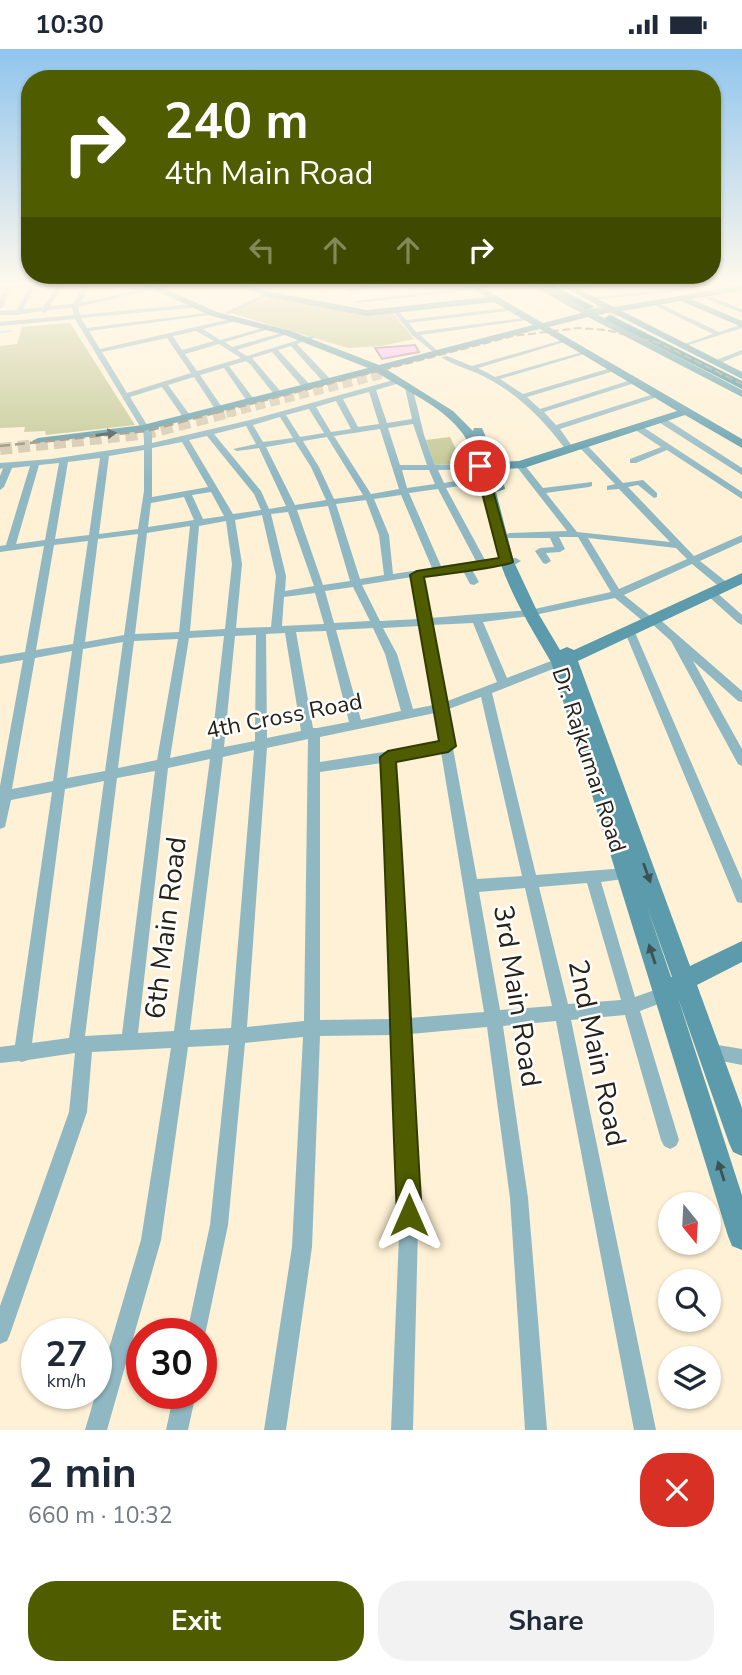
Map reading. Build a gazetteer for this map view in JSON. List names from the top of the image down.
{
  "streets": {
    "main road": ["Dr. Rajkumar Road"],
    "street": [
      "4th Cross Road",
      "6th Main Road",
      "3rd Main Road",
      "2nd Main Road"
    ]
  },
  "crossings": [
    ["4th Cross Road", "Dr. Rajkumar Road"],
    ["4th Cross Road", "6th Main Road"],
    ["4th Cross Road", "3rd Main Road"],
    ["4th Cross Road", "2nd Main Road"]
  ],
  "north": "bottom",
  "page": {
    "status": "10:30",
    "turn": ["240 m", "4th Main Road"],
    "speed": "27 km/h",
    "limit": "30",
    "heading": ["2 min", "660 m · 10:32"],
    "buttons": ["Exit", "Share"]
  }
}
